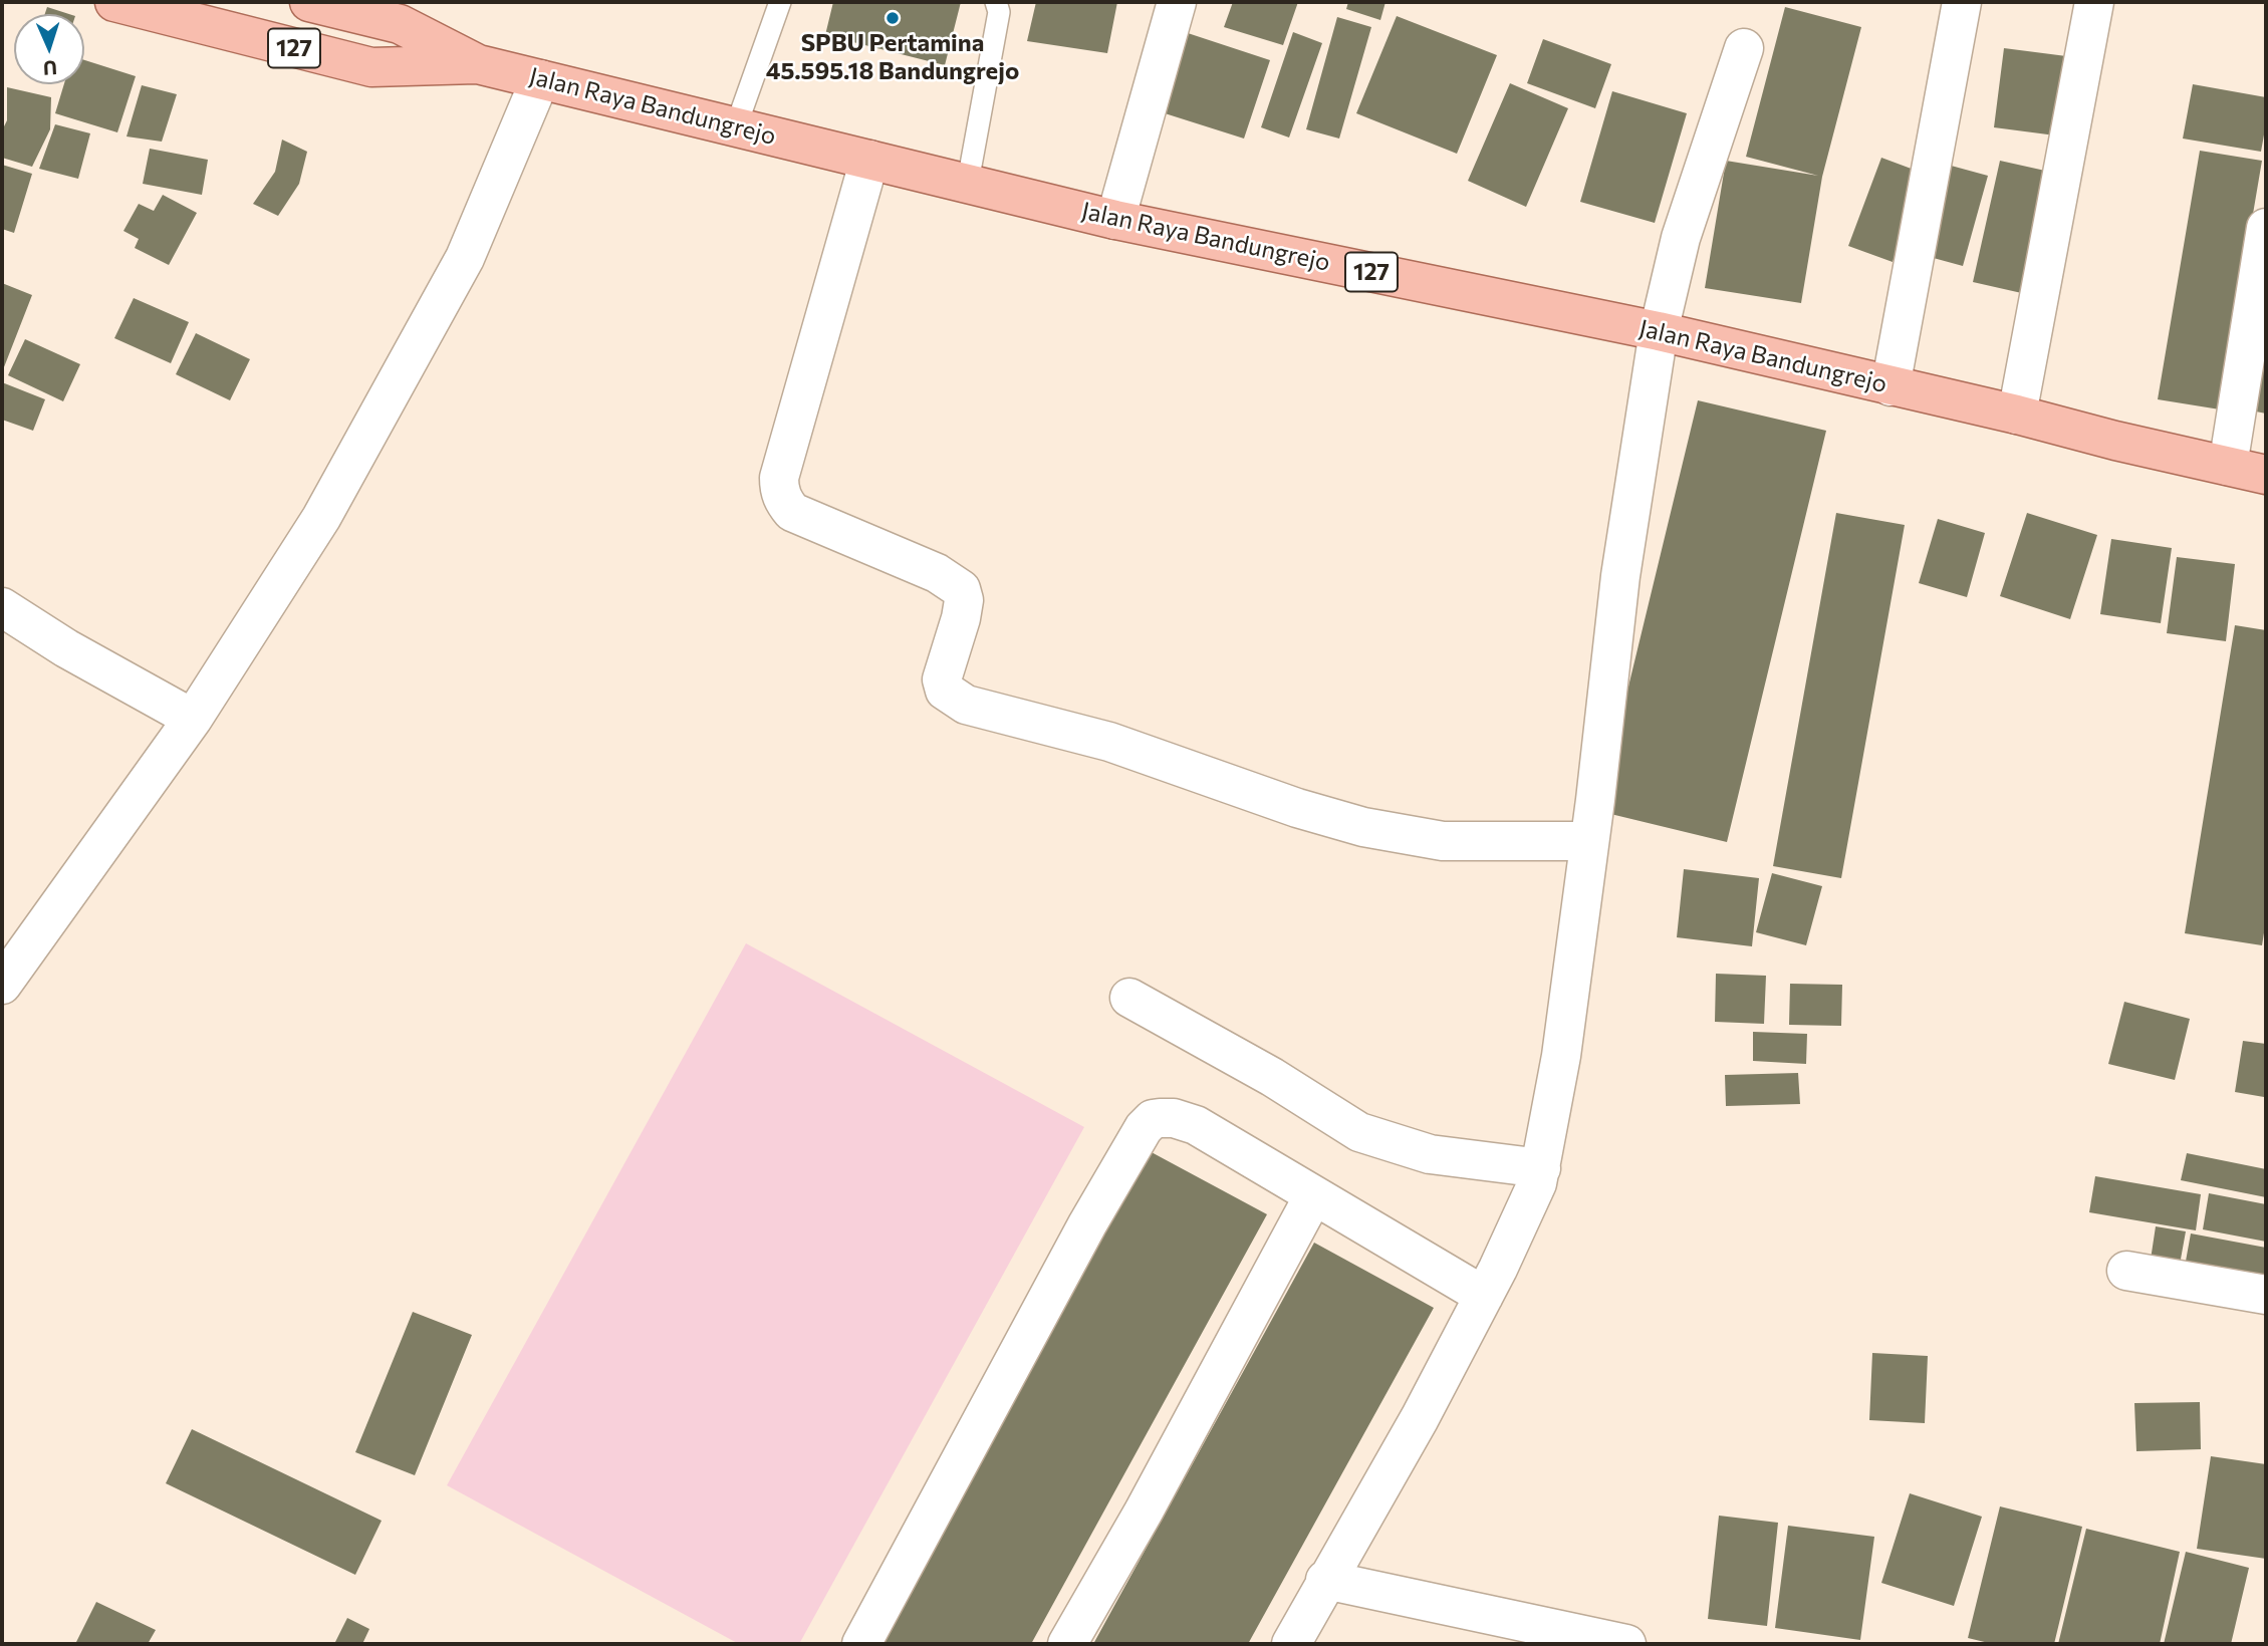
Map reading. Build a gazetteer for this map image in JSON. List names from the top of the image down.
{
  "streets": {
    "main road": ["127", "Jalan Raya Bandungrejo"]
  },
  "places": ["SPBU Pertamina 45.595.18 Bandungrejo"],
  "north": "bottom"
}
